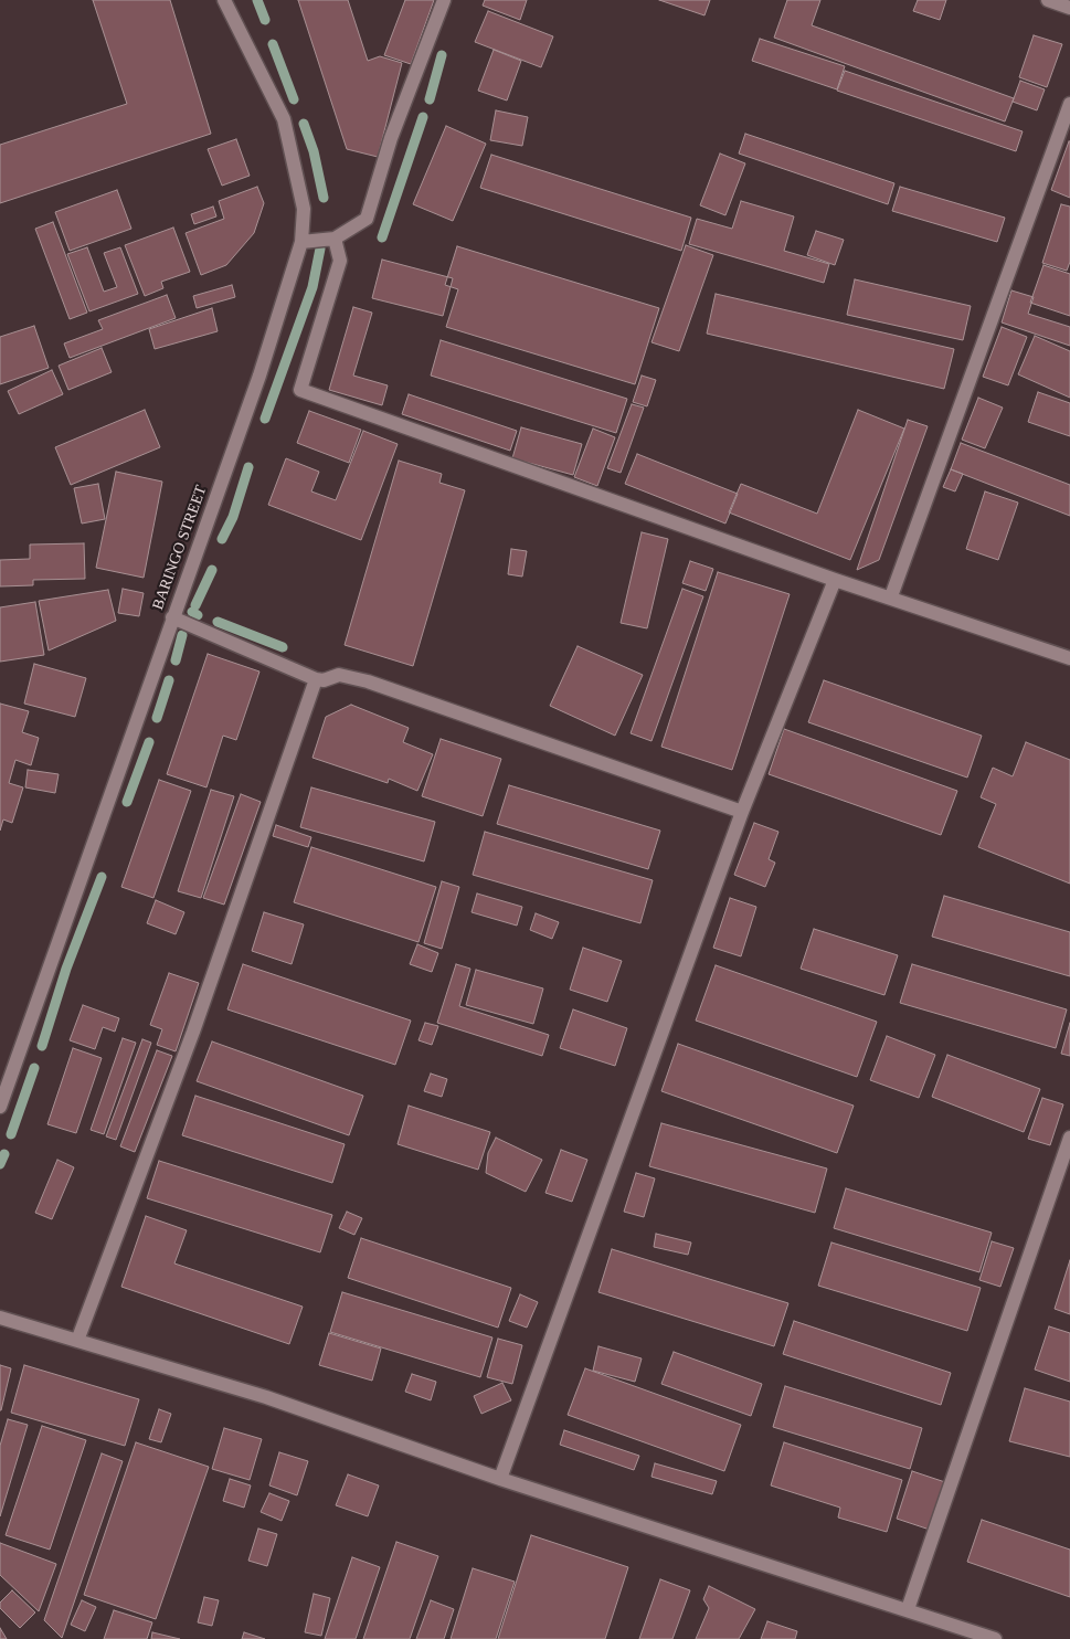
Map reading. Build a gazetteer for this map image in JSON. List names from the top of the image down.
{
  "streets": {
    "street": ["BARINGO STREET"]
  }
}
